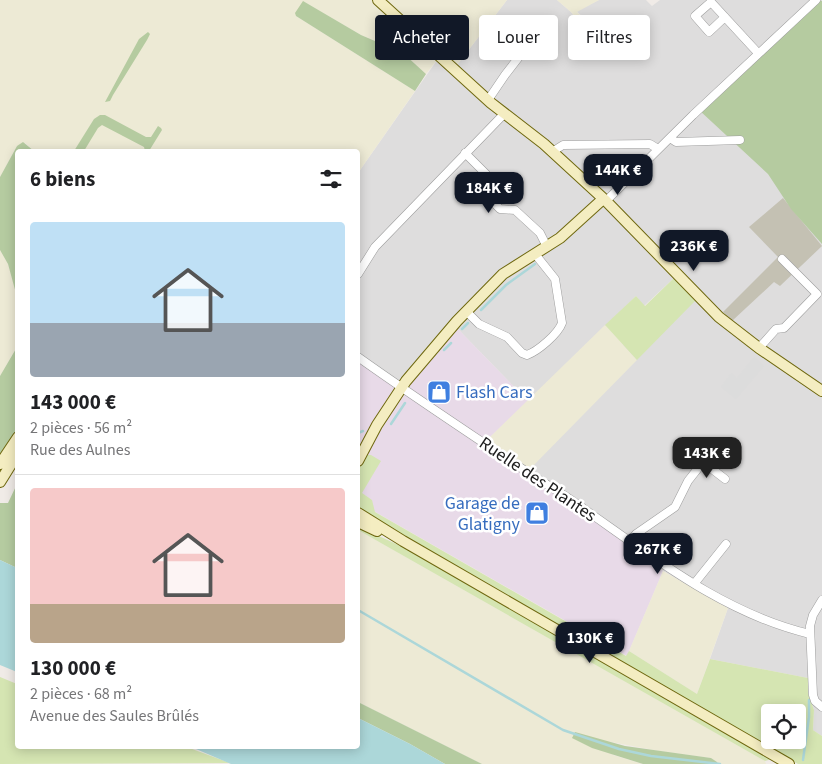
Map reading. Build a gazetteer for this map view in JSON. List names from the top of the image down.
{
  "streets": {
    "street": ["Ruelle des Plantes"]
  },
  "places": {
    "shop": ["Flash Cars", "Garage de Glatigny"]
  },
  "page": {
    "chip": ["Acheter", "Louer", "Filtres"],
    "heading": "6 biens",
    "price": [
      "144K €",
      "184K €",
      "236K €",
      "143K €",
      "267K €",
      "130K €"
    ],
    "list": [
      {
        "name": "143 000 €",
        "note": "2 pièces · 56 m² · Rue des Aulnes"
      },
      {
        "name": "130 000 €",
        "note": "2 pièces · 68 m² · Avenue des Saules Brûlés"
      }
    ]
  }
}
